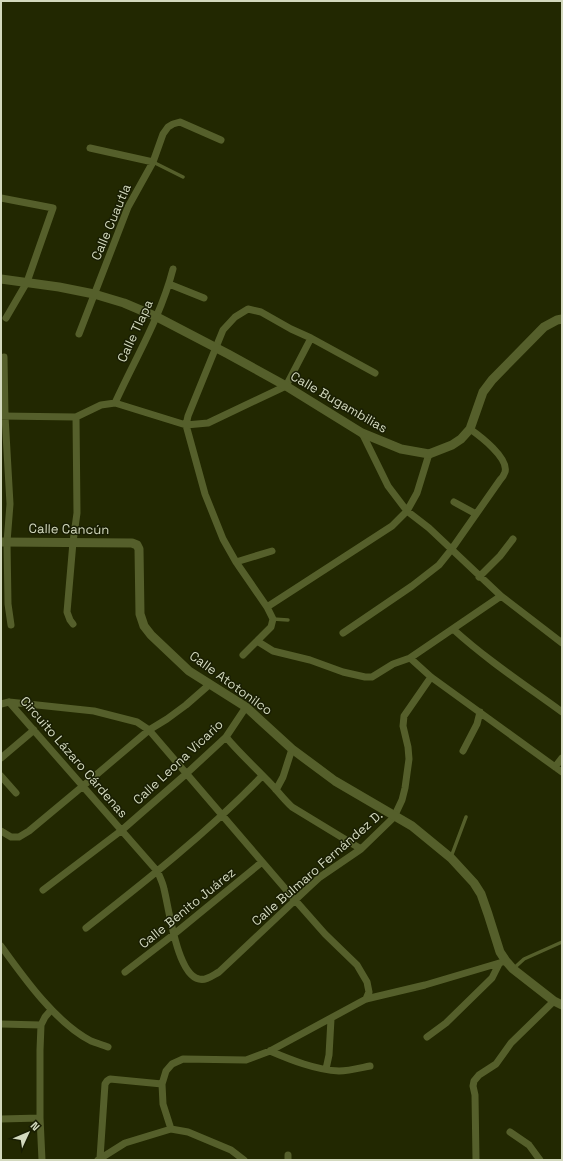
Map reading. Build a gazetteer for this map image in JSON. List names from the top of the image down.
{
  "streets": {
    "street": [
      "Calle Cuautla",
      "Calle Tlapa",
      "Calle Bugambilias",
      "Calle Cancún",
      "Calle Atotonilco",
      "Circuito Lázaro Cárdenas",
      "Calle Leona Vicario",
      "Calle Bulmaro Fernández D.",
      "Calle Benito Juárez"
    ]
  },
  "crossings": [
    ["Calle Cuautla", "Calle Bugambilias"],
    ["Calle Tlapa", "Calle Bugambilias"],
    ["Calle Cancún", "Calle Atotonilco"],
    ["Calle Atotonilco", "Calle Leona Vicario"],
    ["Calle Atotonilco", "Calle Bulmaro Fernández D."],
    ["Circuito Lázaro Cárdenas", "Calle Leona Vicario"],
    ["Circuito Lázaro Cárdenas", "Calle Bulmaro Fernández D."],
    ["Circuito Lázaro Cárdenas", "Calle Benito Juárez"]
  ],
  "north": "top right"
}
